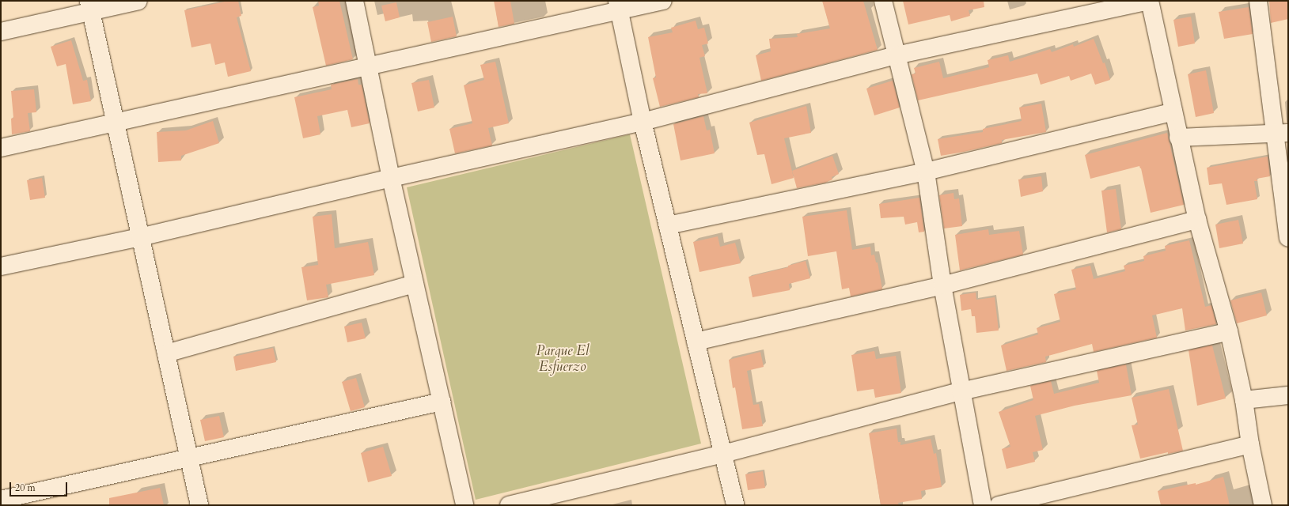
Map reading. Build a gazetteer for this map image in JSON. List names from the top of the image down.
{
  "parks": ["Parque El Esfuerzo"],
  "scale_bar": "20 m"
}
